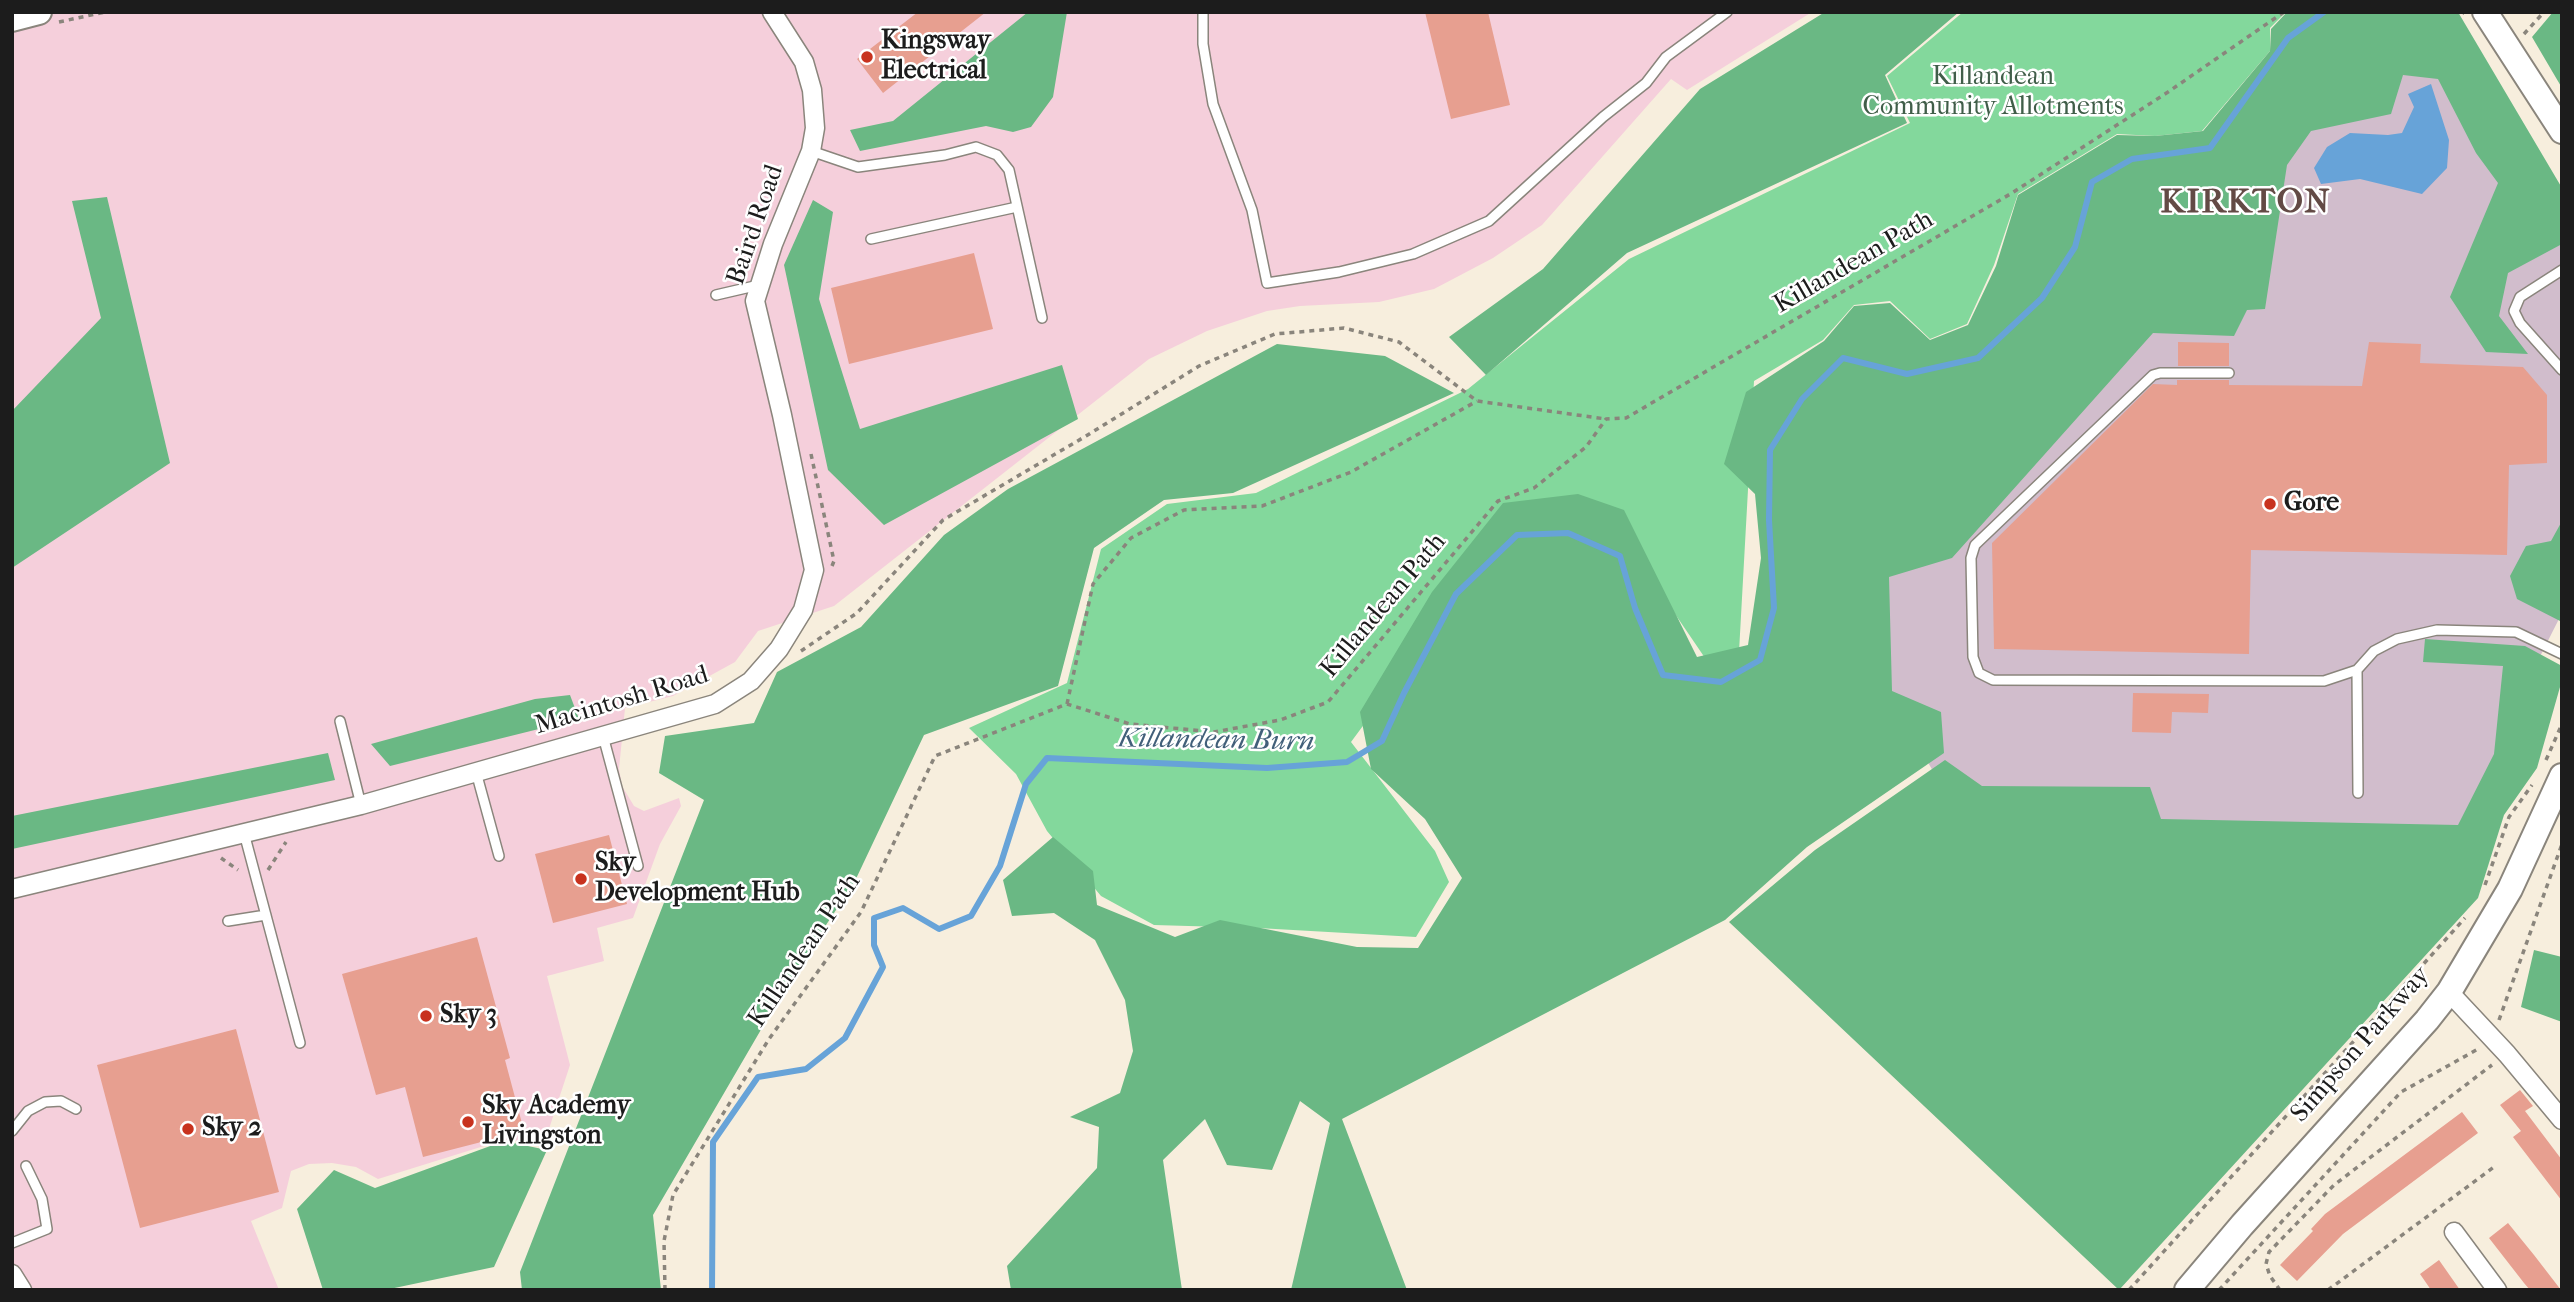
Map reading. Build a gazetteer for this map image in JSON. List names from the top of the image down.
{
  "streets": {
    "main road": ["Simpson Parkway"],
    "street": ["Baird Road", "Macintosh Road"],
    "path": ["Killandean Path"]
  },
  "crossings": [
    ["Baird Road", "Macintosh Road"]
  ],
  "districts": ["KIRKTON"],
  "water": ["Killandean Burn"],
  "parks": ["Killandean Community Allotments"],
  "places": [
    "Kingsway Electrical",
    "Gore",
    "Sky Development Hub",
    "Sky 3",
    "Sky Academy Livingston",
    "Sky 2"
  ]
}
